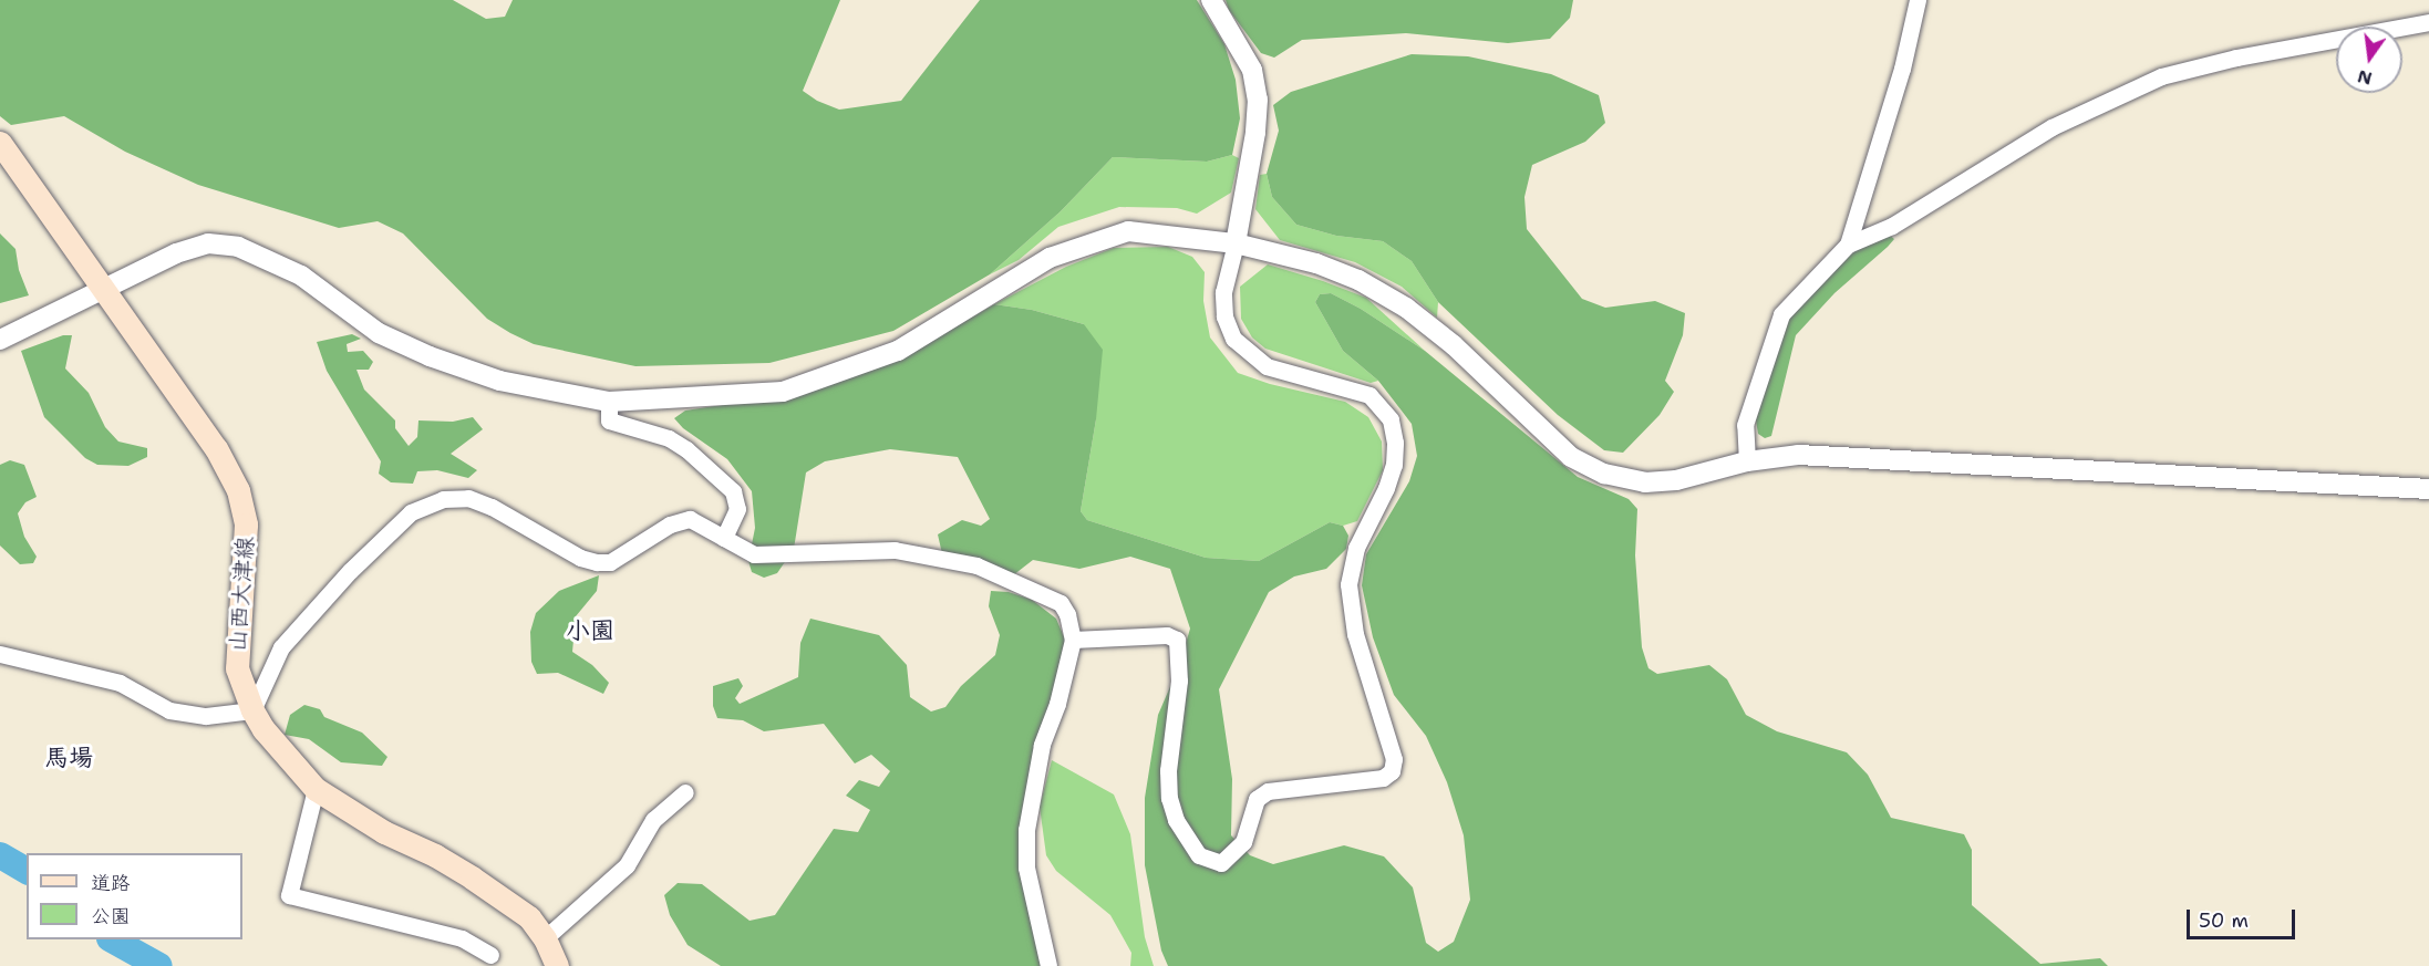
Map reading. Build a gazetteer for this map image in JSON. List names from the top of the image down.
{
  "streets": {
    "main road": ["山西大津線"]
  },
  "districts": ["小園", "馬場"],
  "legend": ["道路", "公園"],
  "scale_bar": "50 m",
  "north": "bottom"
}
